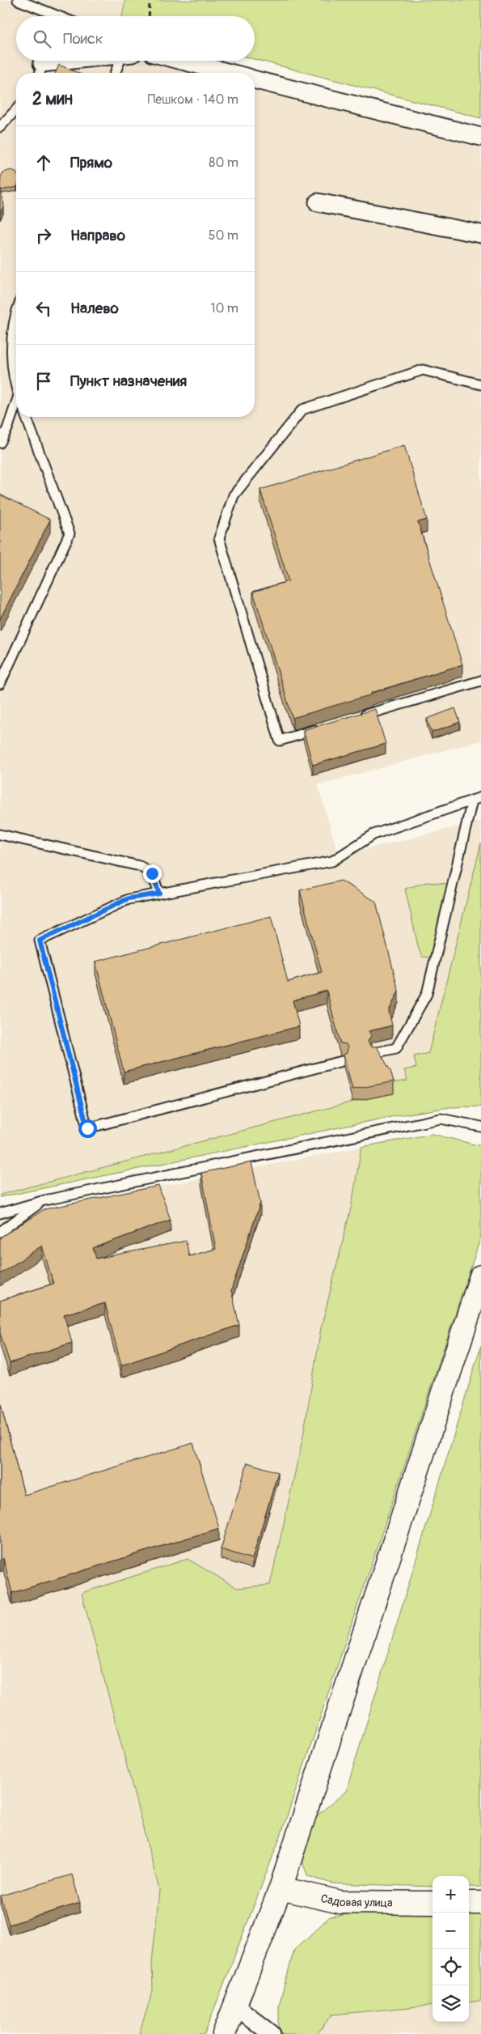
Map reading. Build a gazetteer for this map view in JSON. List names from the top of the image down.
{
  "streets": {
    "main road": ["Садовая улица"]
  },
  "page": {
    "search": "Поиск",
    "heading": ["2 мин", "Пешком · 140 m"],
    "list": [
      ["Прямо", "80 m"],
      ["Направо", "50 m"],
      ["Налево", "10 m"],
      "Пункт назначения"
    ],
    "map_buttons": ["+", "−"]
  }
}
